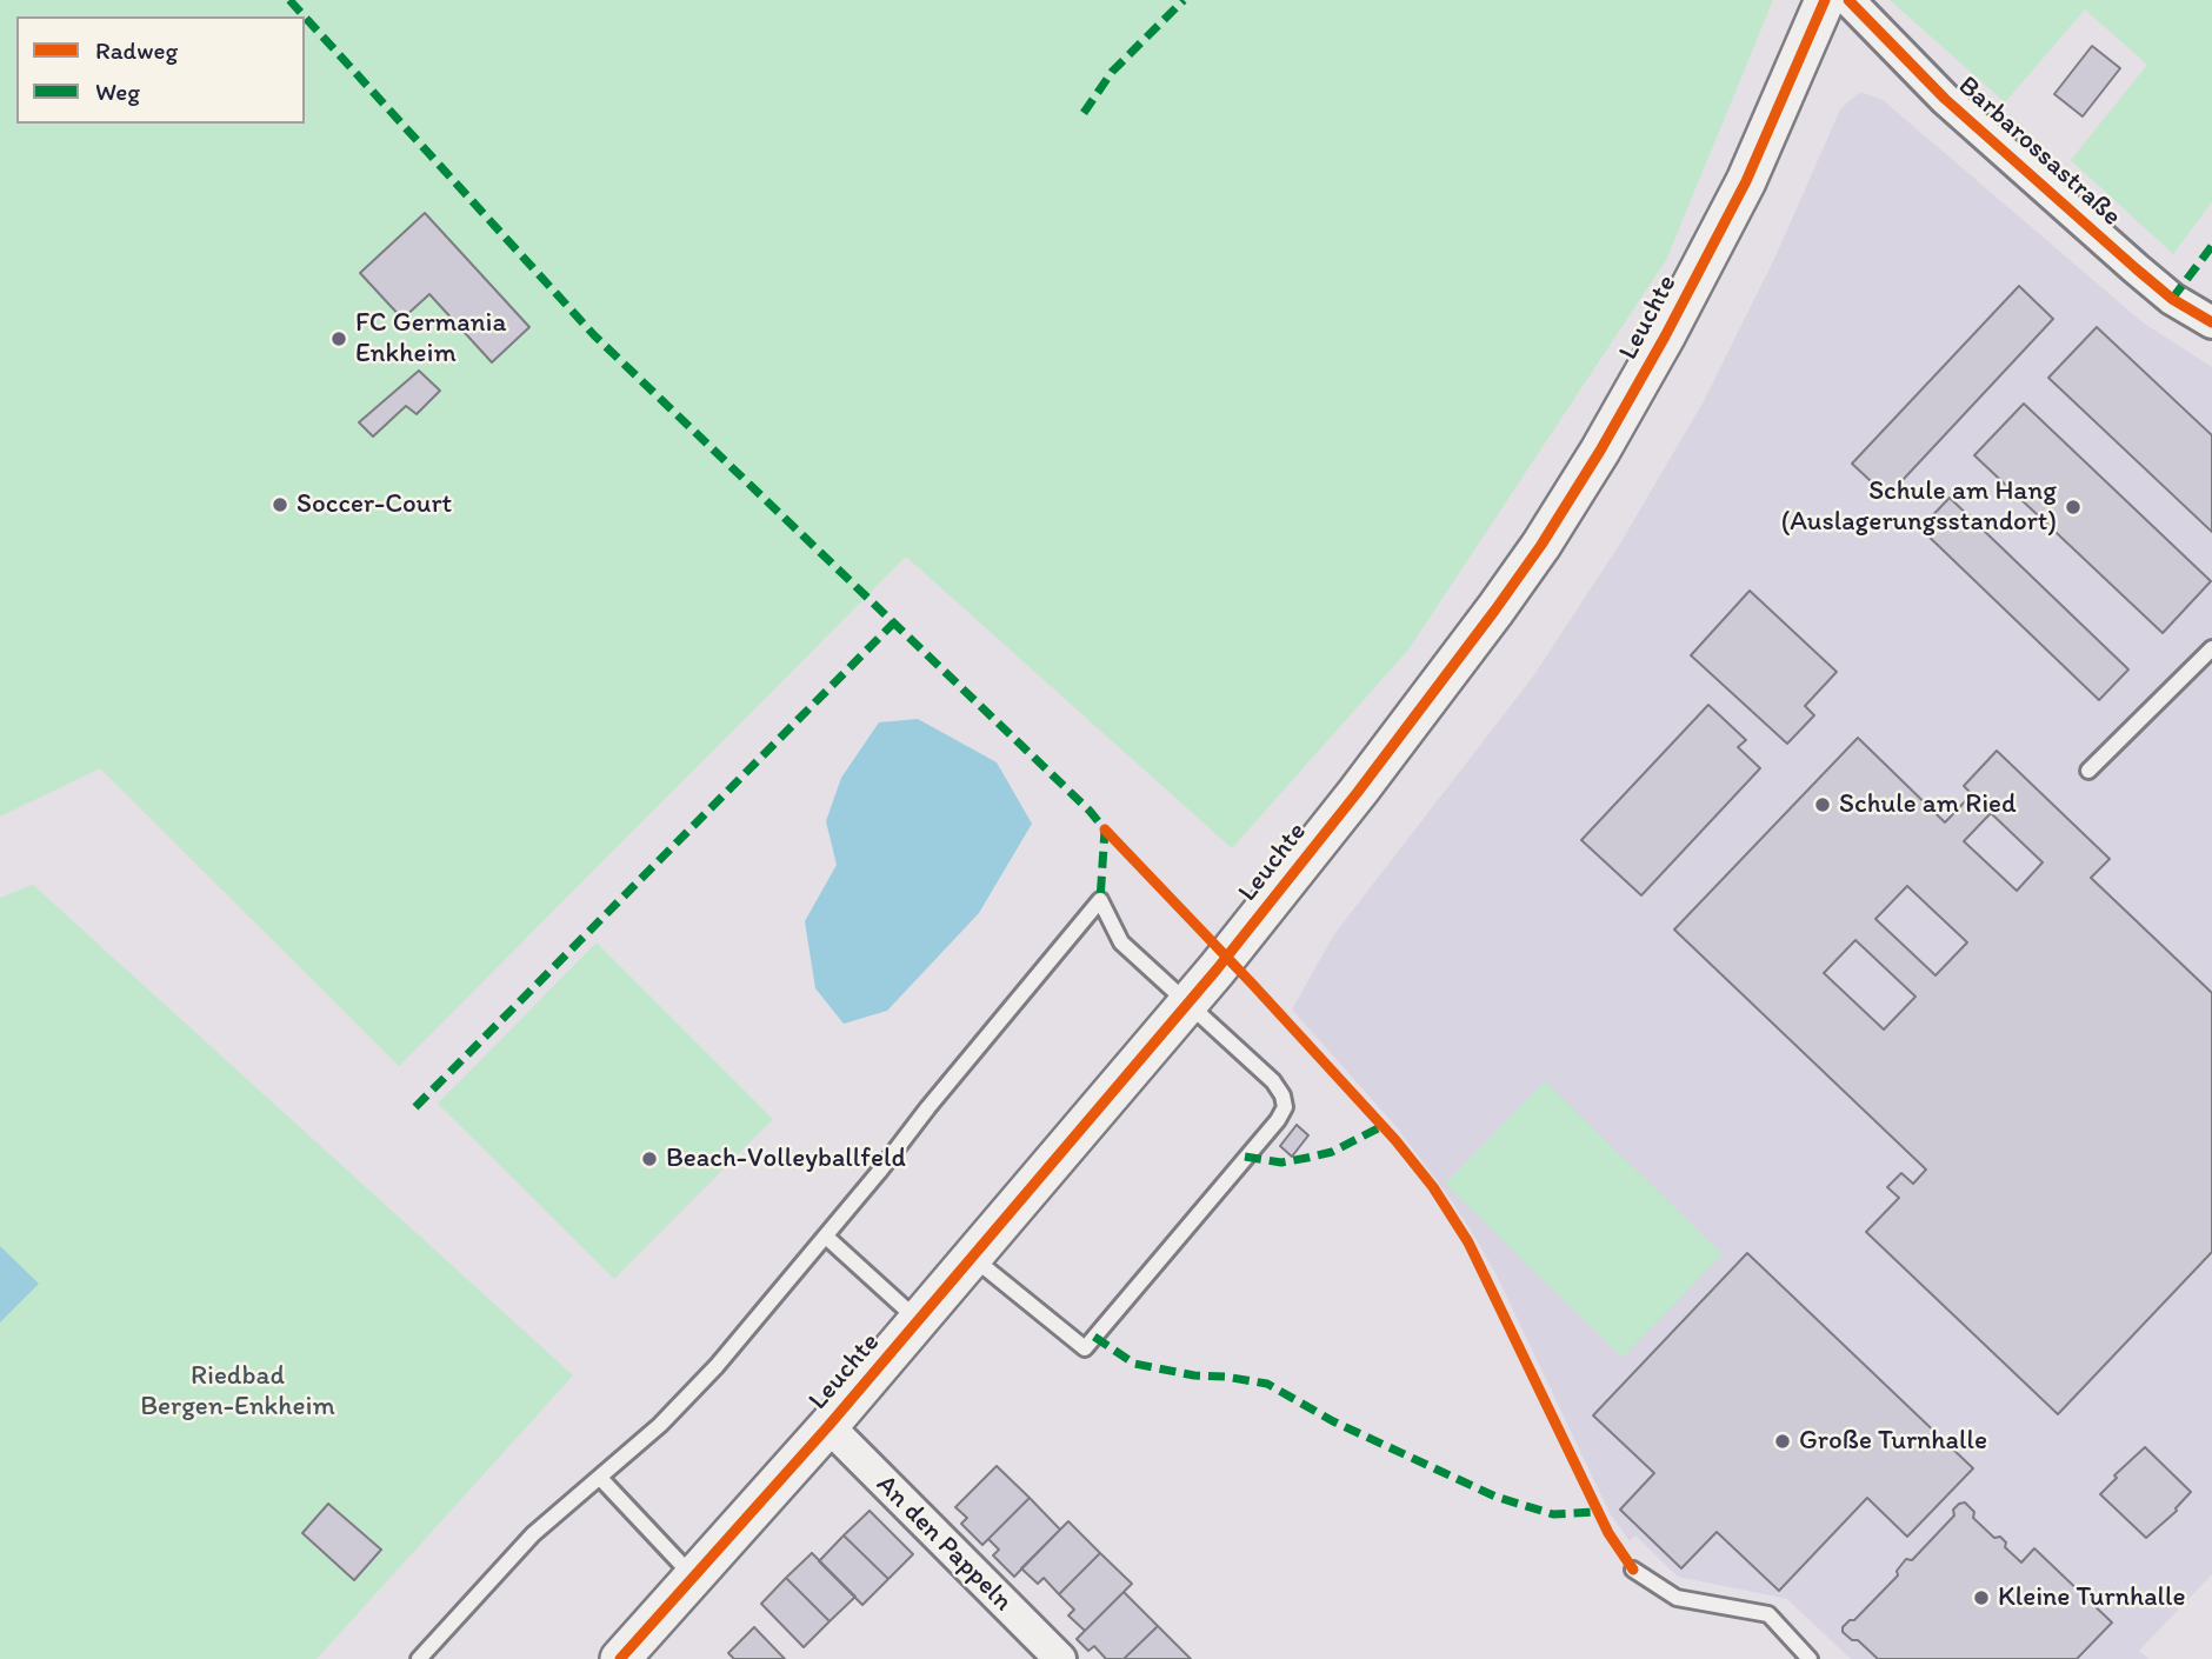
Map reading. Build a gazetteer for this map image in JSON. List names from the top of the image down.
{
  "streets": {
    "street": ["Barbarossastraße", "Leuchte", "An den Pappeln"]
  },
  "crossings": [
    ["Leuchte", "An den Pappeln"]
  ],
  "parks": ["Riedbad Bergen-Enkheim"],
  "places": [
    "FC Germania Enkheim",
    "Soccer-Court",
    "Schule am Hang (Auslagerungsstandort)",
    "Schule am Ried",
    "Beach-Volleyballfeld",
    "Große Turnhalle",
    "Kleine Turnhalle"
  ],
  "legend": ["Radweg", "Weg"]
}
